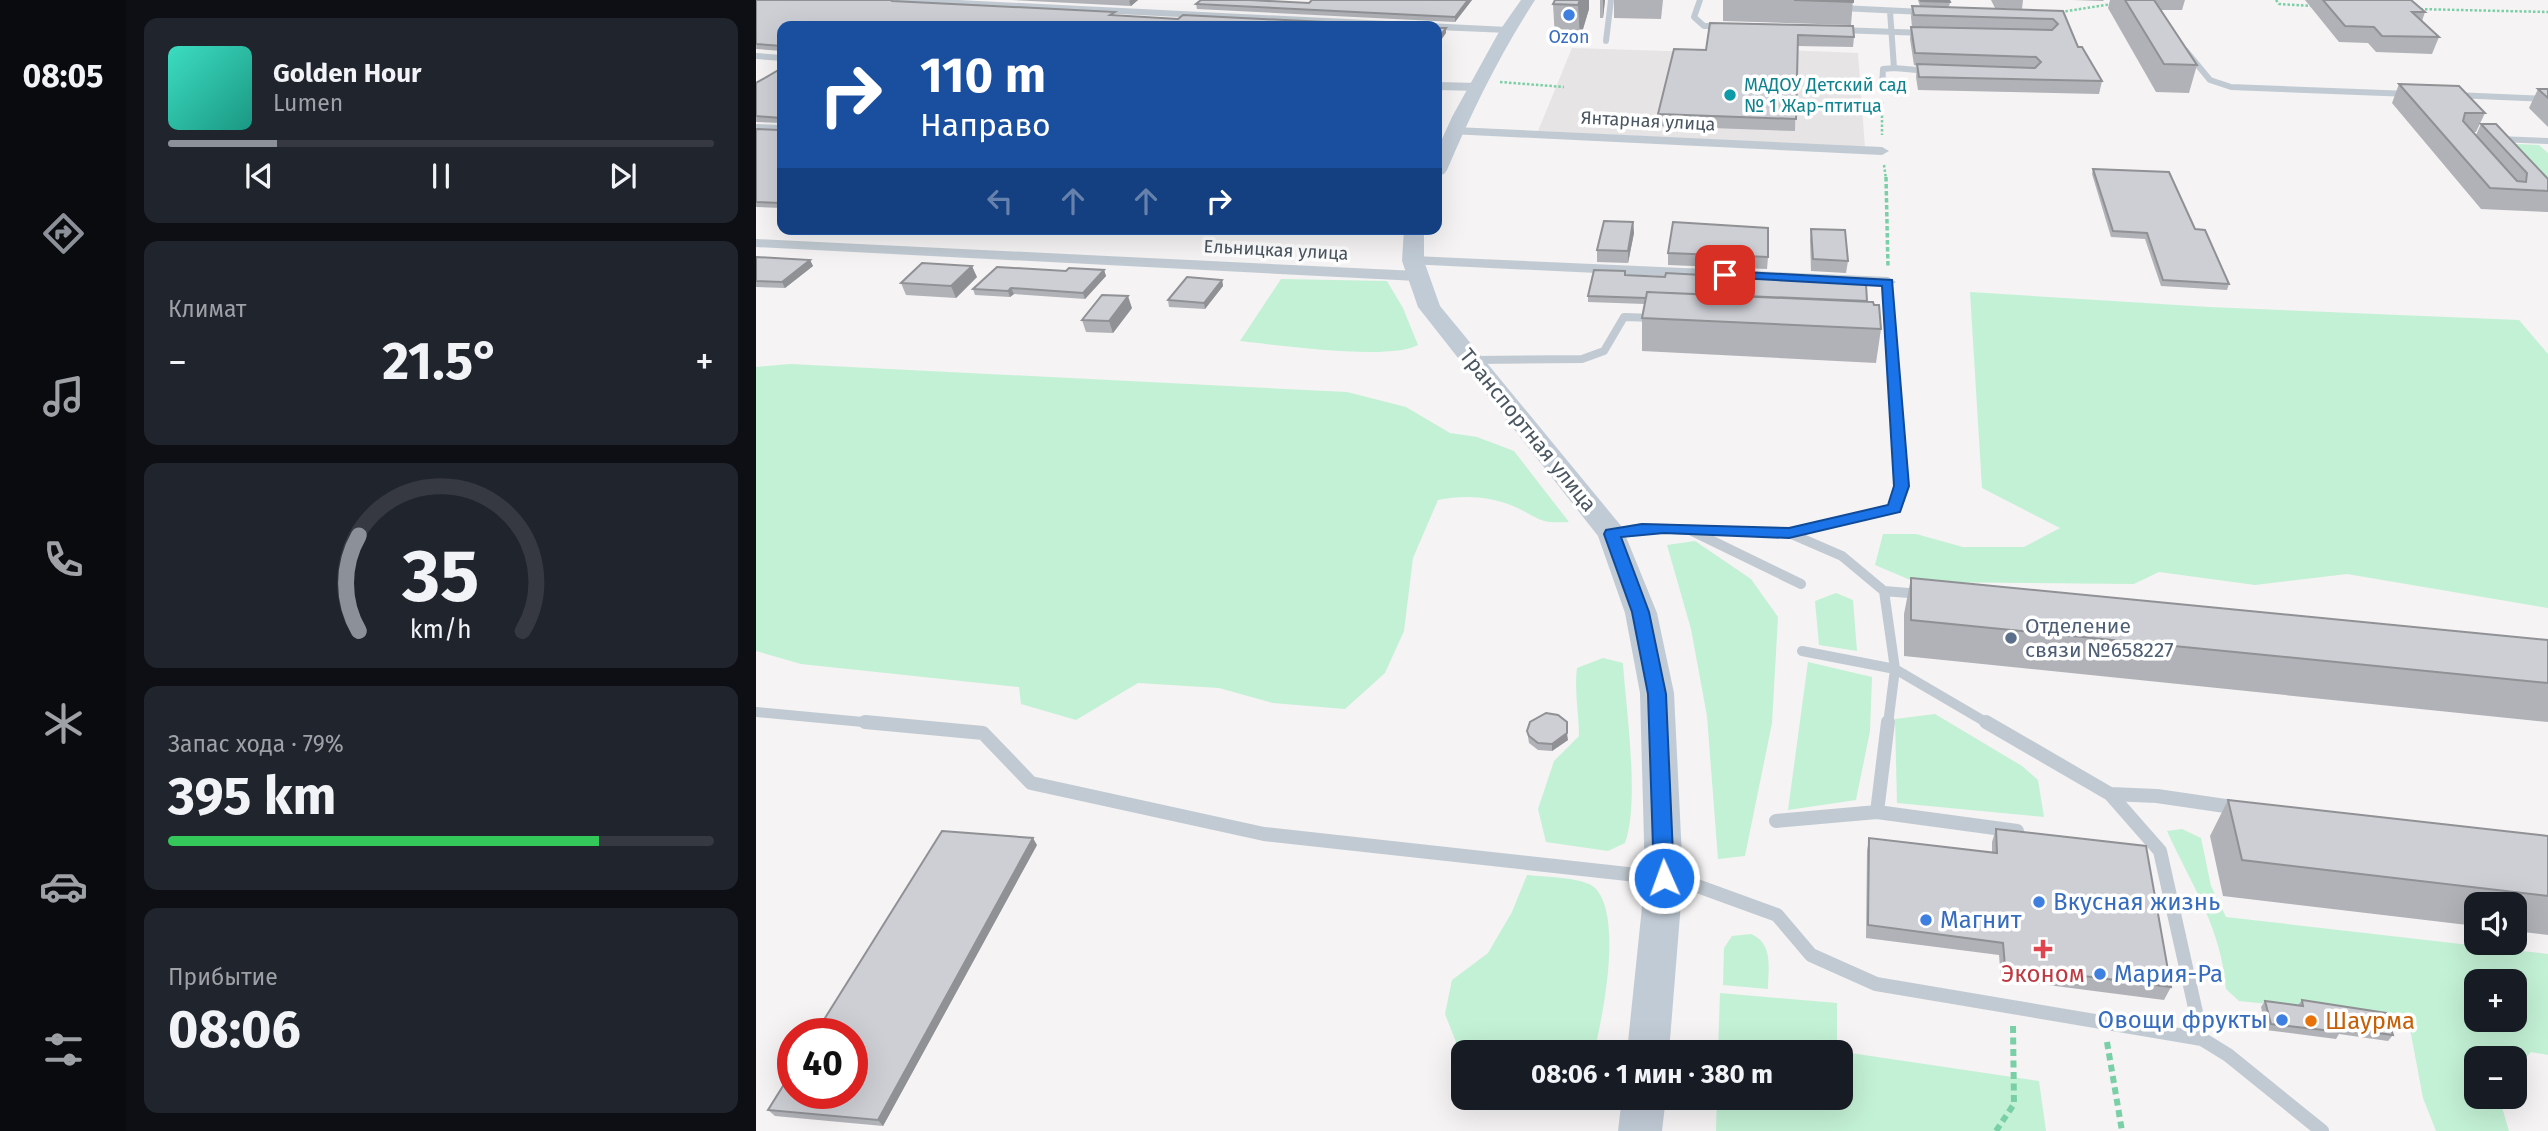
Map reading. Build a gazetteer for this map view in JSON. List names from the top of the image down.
{
  "streets": {
    "street": ["Янтарная улица", "Ельницкая улица", "Транспортная улица"]
  },
  "crossings": [
    ["Ельницкая улица", "Транспортная улица"]
  ],
  "places": {
    "other": [
      "Ozon",
      "МАДОУ Детский сад № 1 Жар-птитца",
      "Отделение связи №658227",
      "Вкусная жизнь",
      "Магнит",
      "Мария-Ра",
      "Овощи фрукты",
      "Шаурма"
    ],
    "health": ["Эконом"]
  },
  "page": {
    "tabs": "08:05",
    "turn": ["110 m", "Направо"],
    "song": ["Golden Hour", "Lumen"],
    "tile": [
      "Климат",
      ["Запас хода · 79%", "395 km"],
      ["Прибытие", "08:06"]
    ],
    "heat": ["−", "21.5°", "+"],
    "map_buttons": ["+", "−"],
    "limit": "40",
    "trip": "08:06 · 1 мин · 380 m",
    "gauge": ["35", "km/h"]
  }
}
